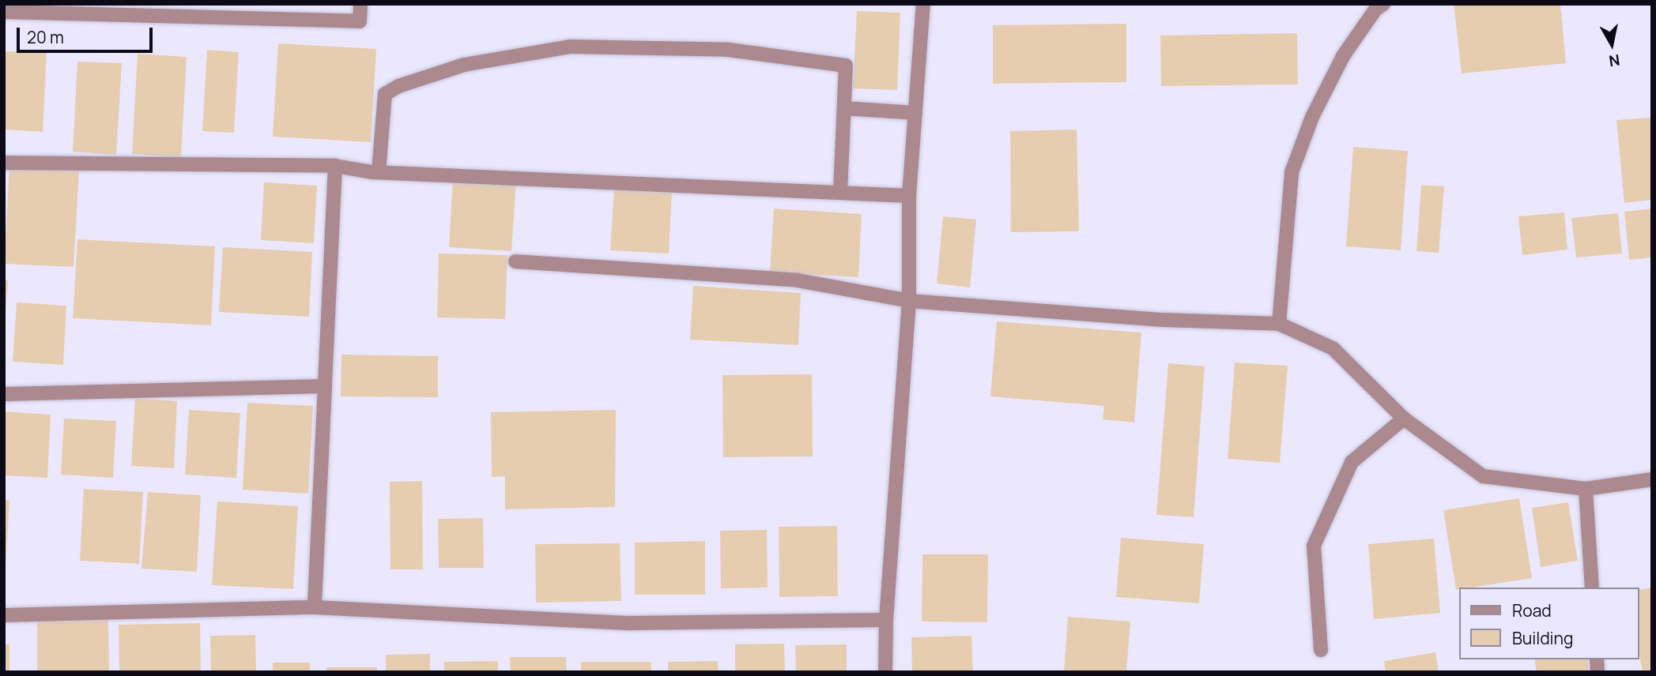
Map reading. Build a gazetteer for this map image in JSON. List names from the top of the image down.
{
  "legend": ["Road", "Building"],
  "scale_bar": "20 m",
  "north": "bottom"
}
